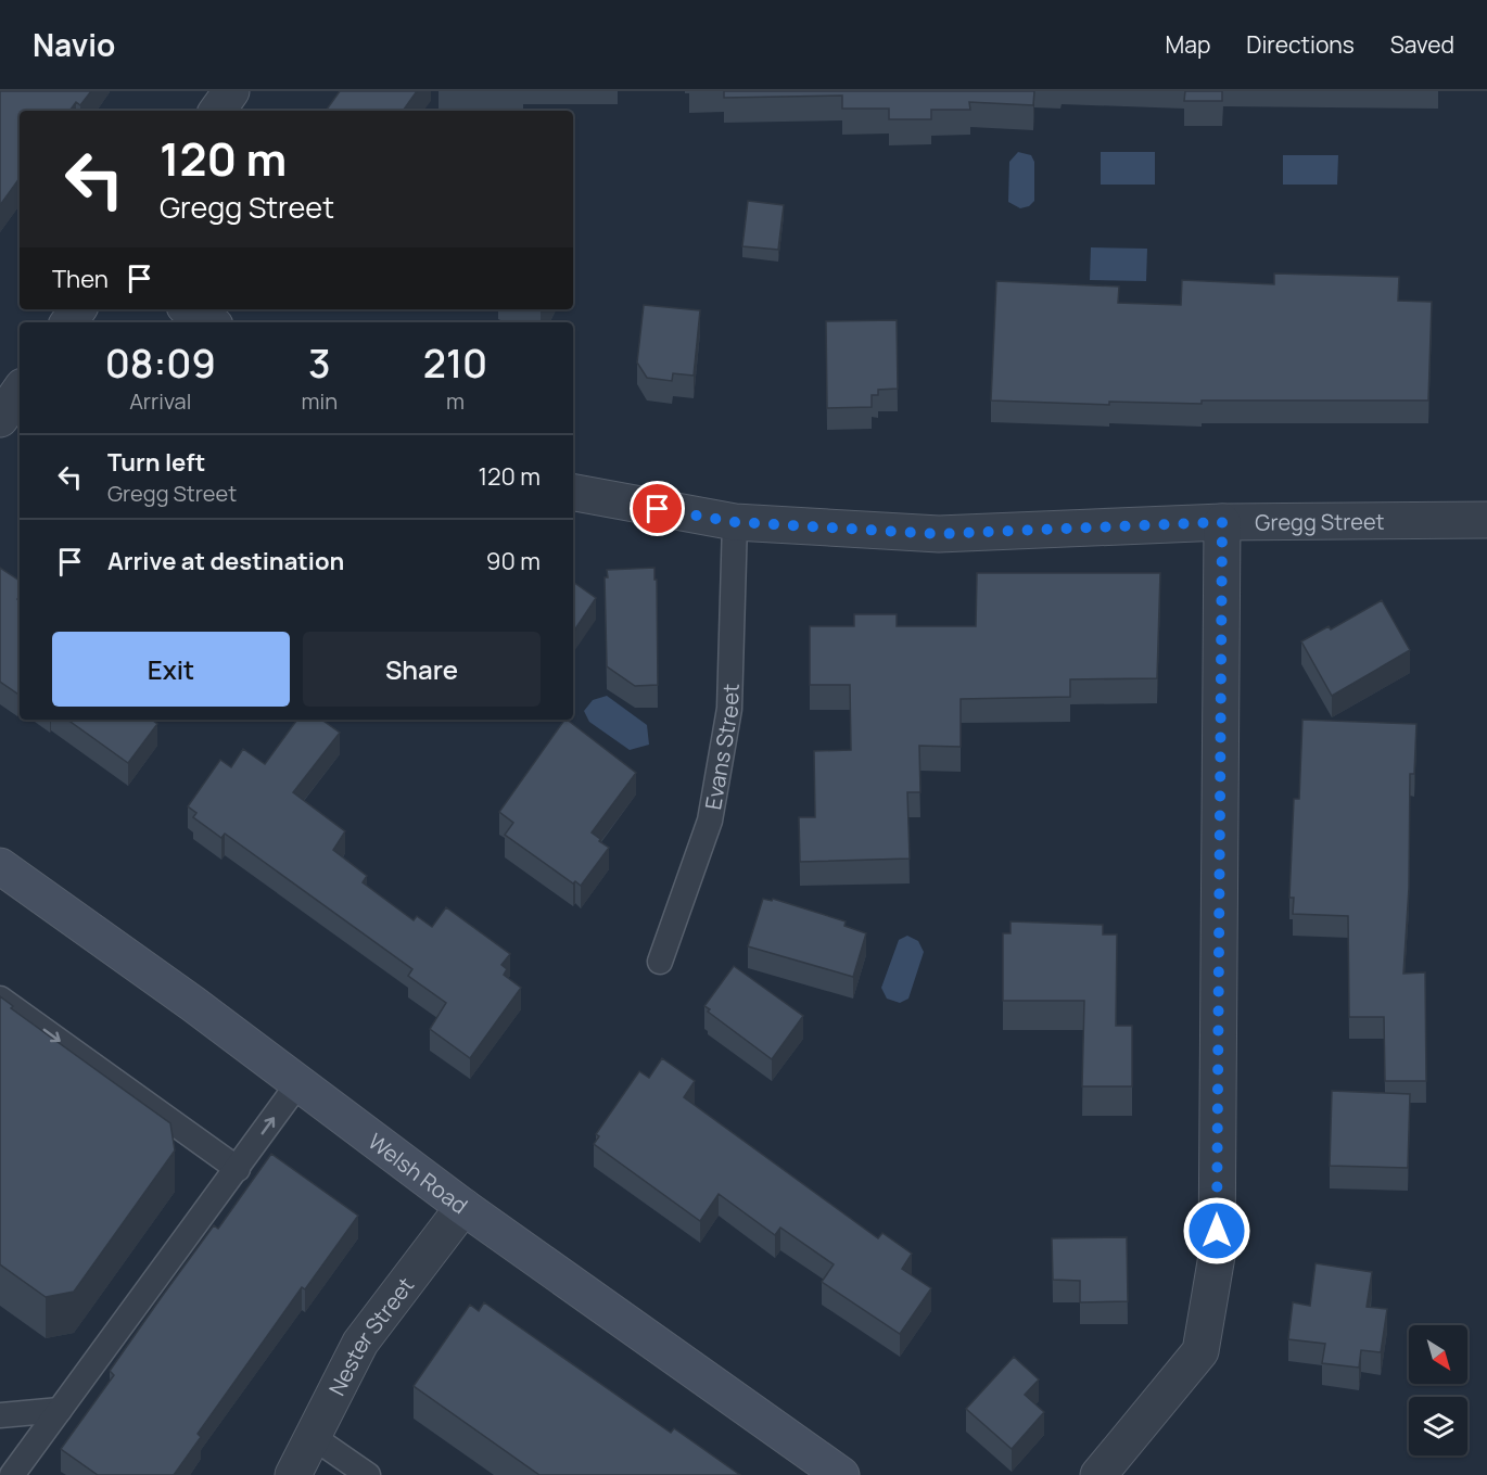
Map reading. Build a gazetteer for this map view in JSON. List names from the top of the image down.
{
  "streets": {
    "main road": ["Welsh Road"],
    "street": ["Gregg Street", "Nester Street"],
    "lane": ["Evans Street"]
  },
  "crossings": [
    ["Gregg Street", "Evans Street"],
    ["Welsh Road", "Nester Street"]
  ],
  "north": "bottom right",
  "page": {
    "header": "Navio",
    "nav": ["Map", "Directions", "Saved"],
    "turn": ["120 m", "Gregg Street"],
    "then": "Then",
    "eta": [
      "08:09",
      "Arrival",
      "3",
      "min",
      "210",
      "m"
    ],
    "list": [
      {
        "name": "Turn left",
        "note": "Gregg Street",
        "value": "120 m"
      },
      {
        "name": "Arrive at destination",
        "value": "90 m"
      }
    ],
    "buttons": ["Exit", "Share"]
  }
}
